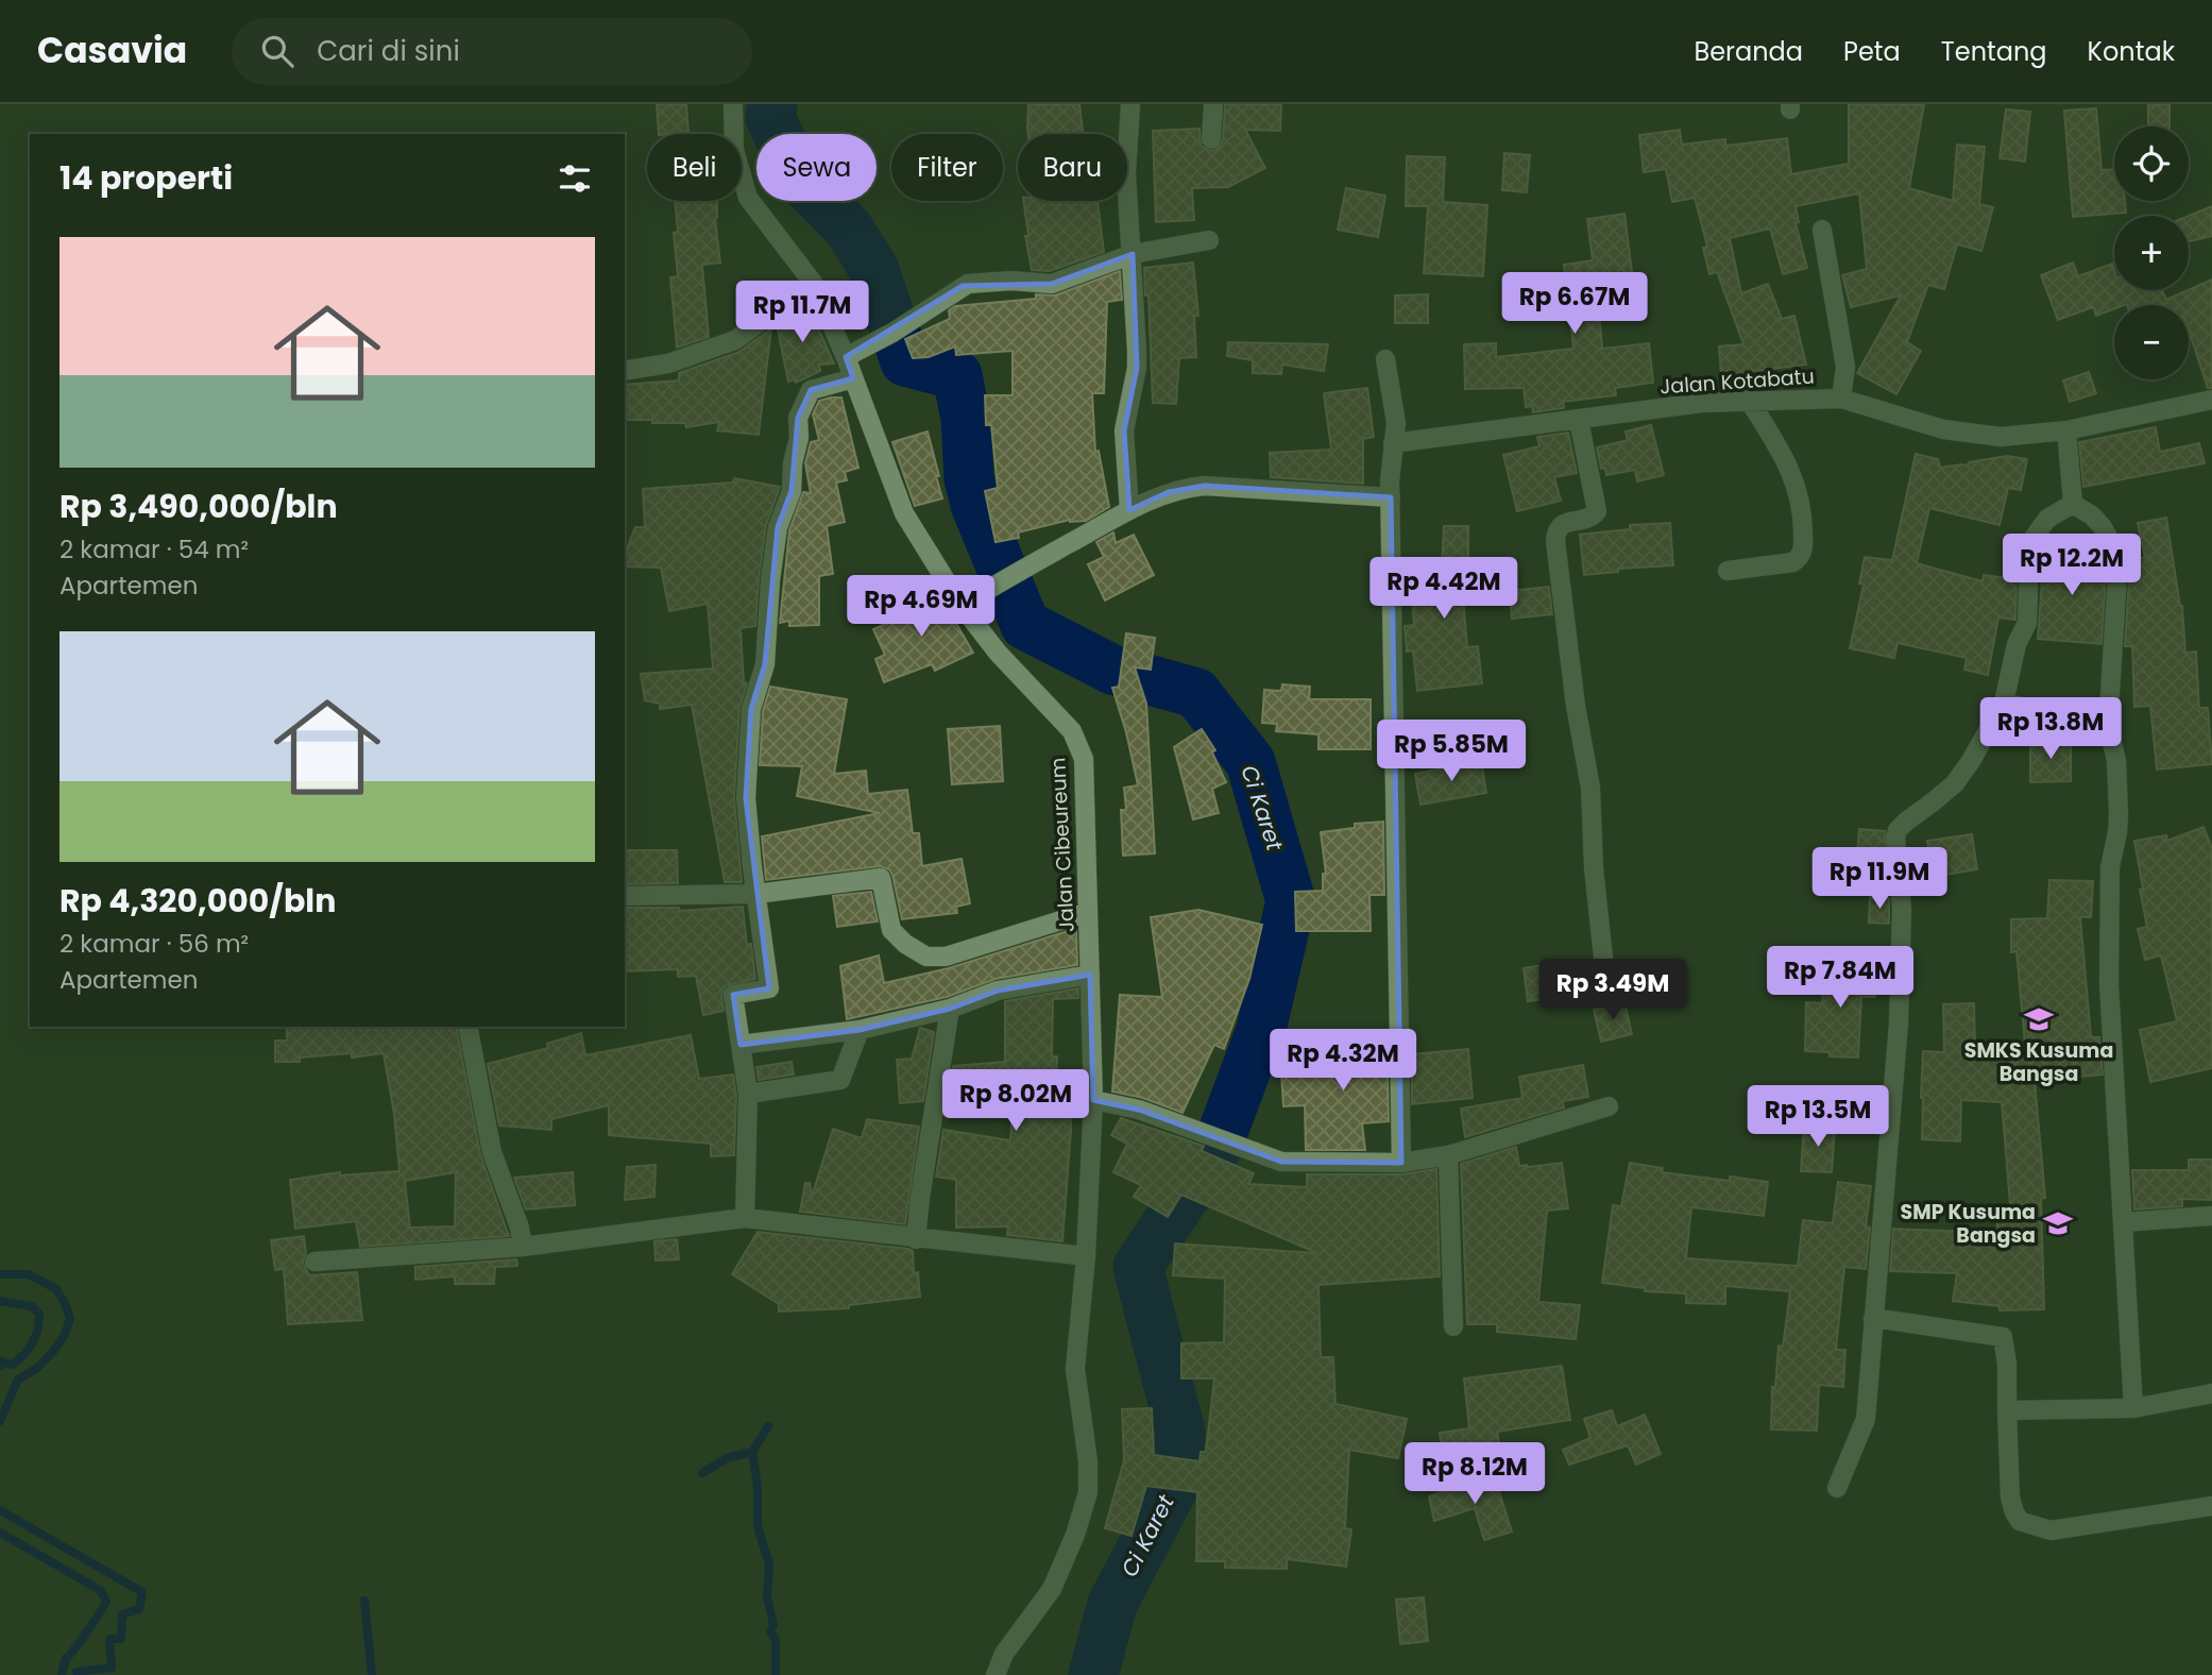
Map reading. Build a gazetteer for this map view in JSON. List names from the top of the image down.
{
  "streets": {
    "street": ["Jalan Kotabatu", "Jalan Cibeureum"]
  },
  "water": ["Ci Karet"],
  "places": {
    "school or university": ["SMKS Kusuma Bangsa", "SMP Kusuma Bangsa"]
  },
  "page": {
    "header": "Casavia",
    "search": "Cari di sini",
    "nav": [
      "Beranda",
      "Peta",
      "Tentang",
      "Kontak"
    ],
    "map_buttons": ["+", "−"],
    "chip": [
      "Beli",
      "Sewa",
      "Filter",
      "Baru"
    ],
    "heading": "14 properti",
    "list": [
      {
        "name": "Rp 3,490,000/bln",
        "note": "2 kamar · 54 m² · Apartemen"
      },
      {
        "name": "Rp 4,320,000/bln",
        "note": "2 kamar · 56 m² · Apartemen"
      }
    ],
    "price": [
      "Rp 6.67M",
      "Rp 11.7M",
      "Rp 12.2M",
      "Rp 4.42M",
      "Rp 4.69M",
      "Rp 13.8M",
      "Rp 5.85M",
      "Rp 11.9M",
      "Rp 7.84M",
      "Rp 3.49M",
      "Rp 4.32M",
      "Rp 8.02M",
      "Rp 13.5M",
      "Rp 8.12M"
    ]
  }
}
